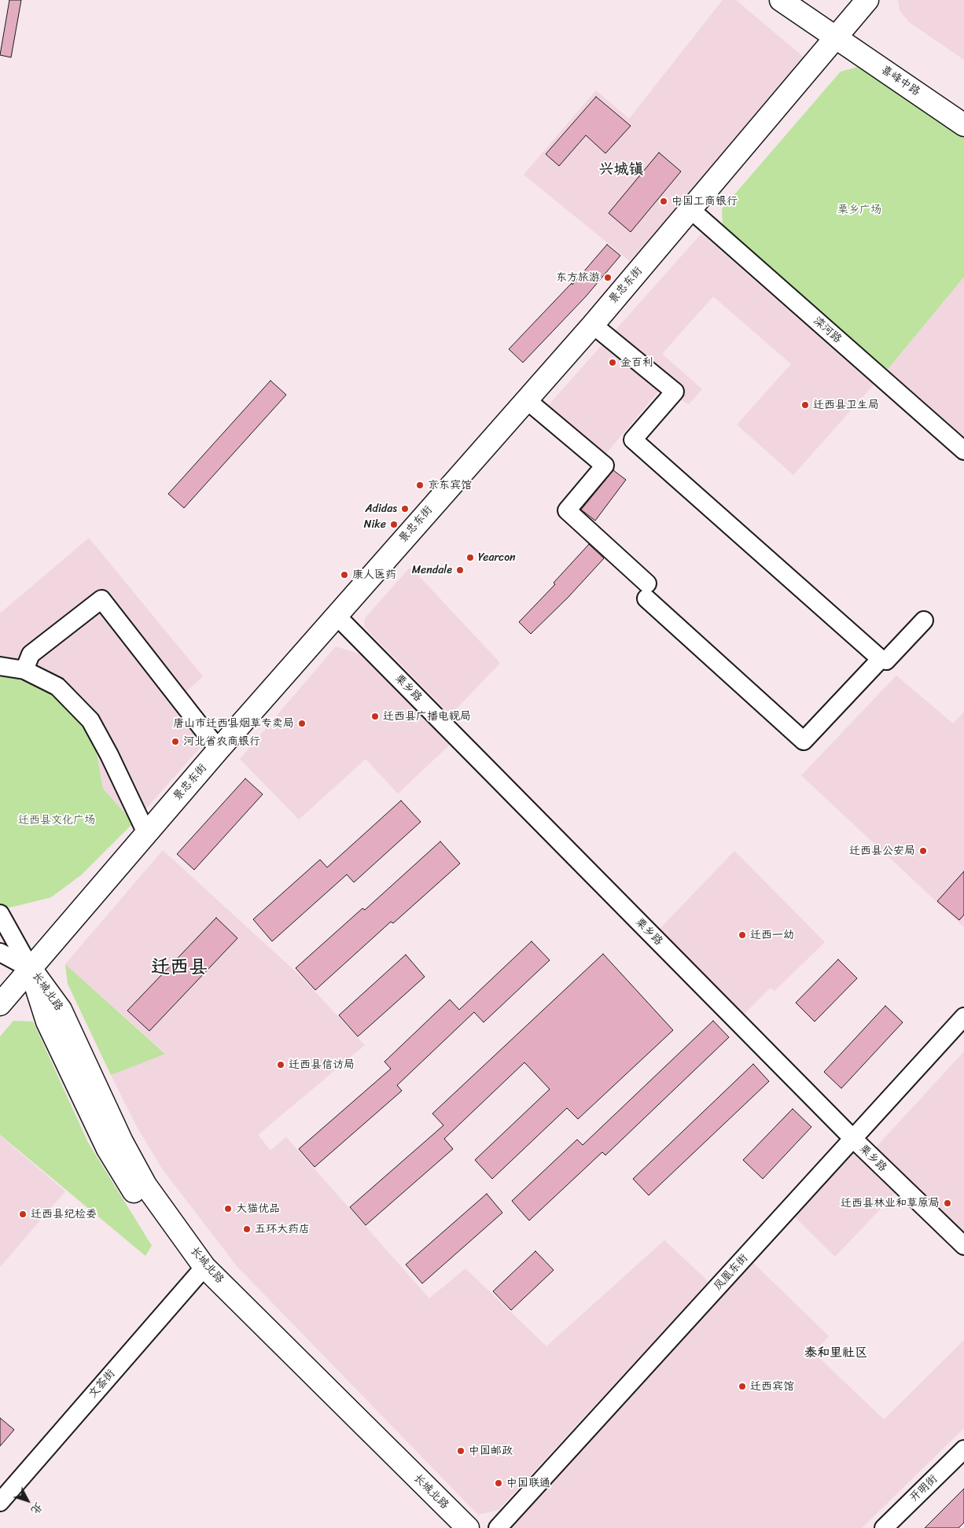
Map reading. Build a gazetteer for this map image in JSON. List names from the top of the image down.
{
  "streets": {
    "main road": ["喜峰中路", "景忠东街", "长城北路"],
    "street": [
      "滦河路",
      "栗乡路",
      "凤凰东街",
      "文荟街",
      "开明街"
    ]
  },
  "crossings": [
    ["喜峰中路", "景忠东街"],
    ["景忠东街", "滦河路"],
    ["景忠东街", "栗乡路"],
    ["景忠东街", "长城北路"],
    ["栗乡路", "凤凰东街"],
    ["长城北路", "文荟街"]
  ],
  "districts": ["兴城镇", "迁西县", "泰和里社区"],
  "parks": ["栗乡广场", "迁西县文化广场"],
  "places": [
    "中国工商银行",
    "东方旅游",
    "金百利",
    "迁西县卫生局",
    "京东宾馆",
    "Adidas",
    "Nike",
    "Yearcon",
    "Mendale",
    "康人医药",
    "迁西县广播电视局",
    "唐山市迁西县烟草专卖局",
    "河北省农商银行",
    "迁西县公安局",
    "迁西一幼",
    "迁西县信访局",
    "迁西县林业和草原局",
    "大猫优品",
    "迁西县纪检委",
    "五环大药店",
    "迁西宾馆",
    "中国邮政",
    "中国联通"
  ],
  "north": "bottom right"
}
